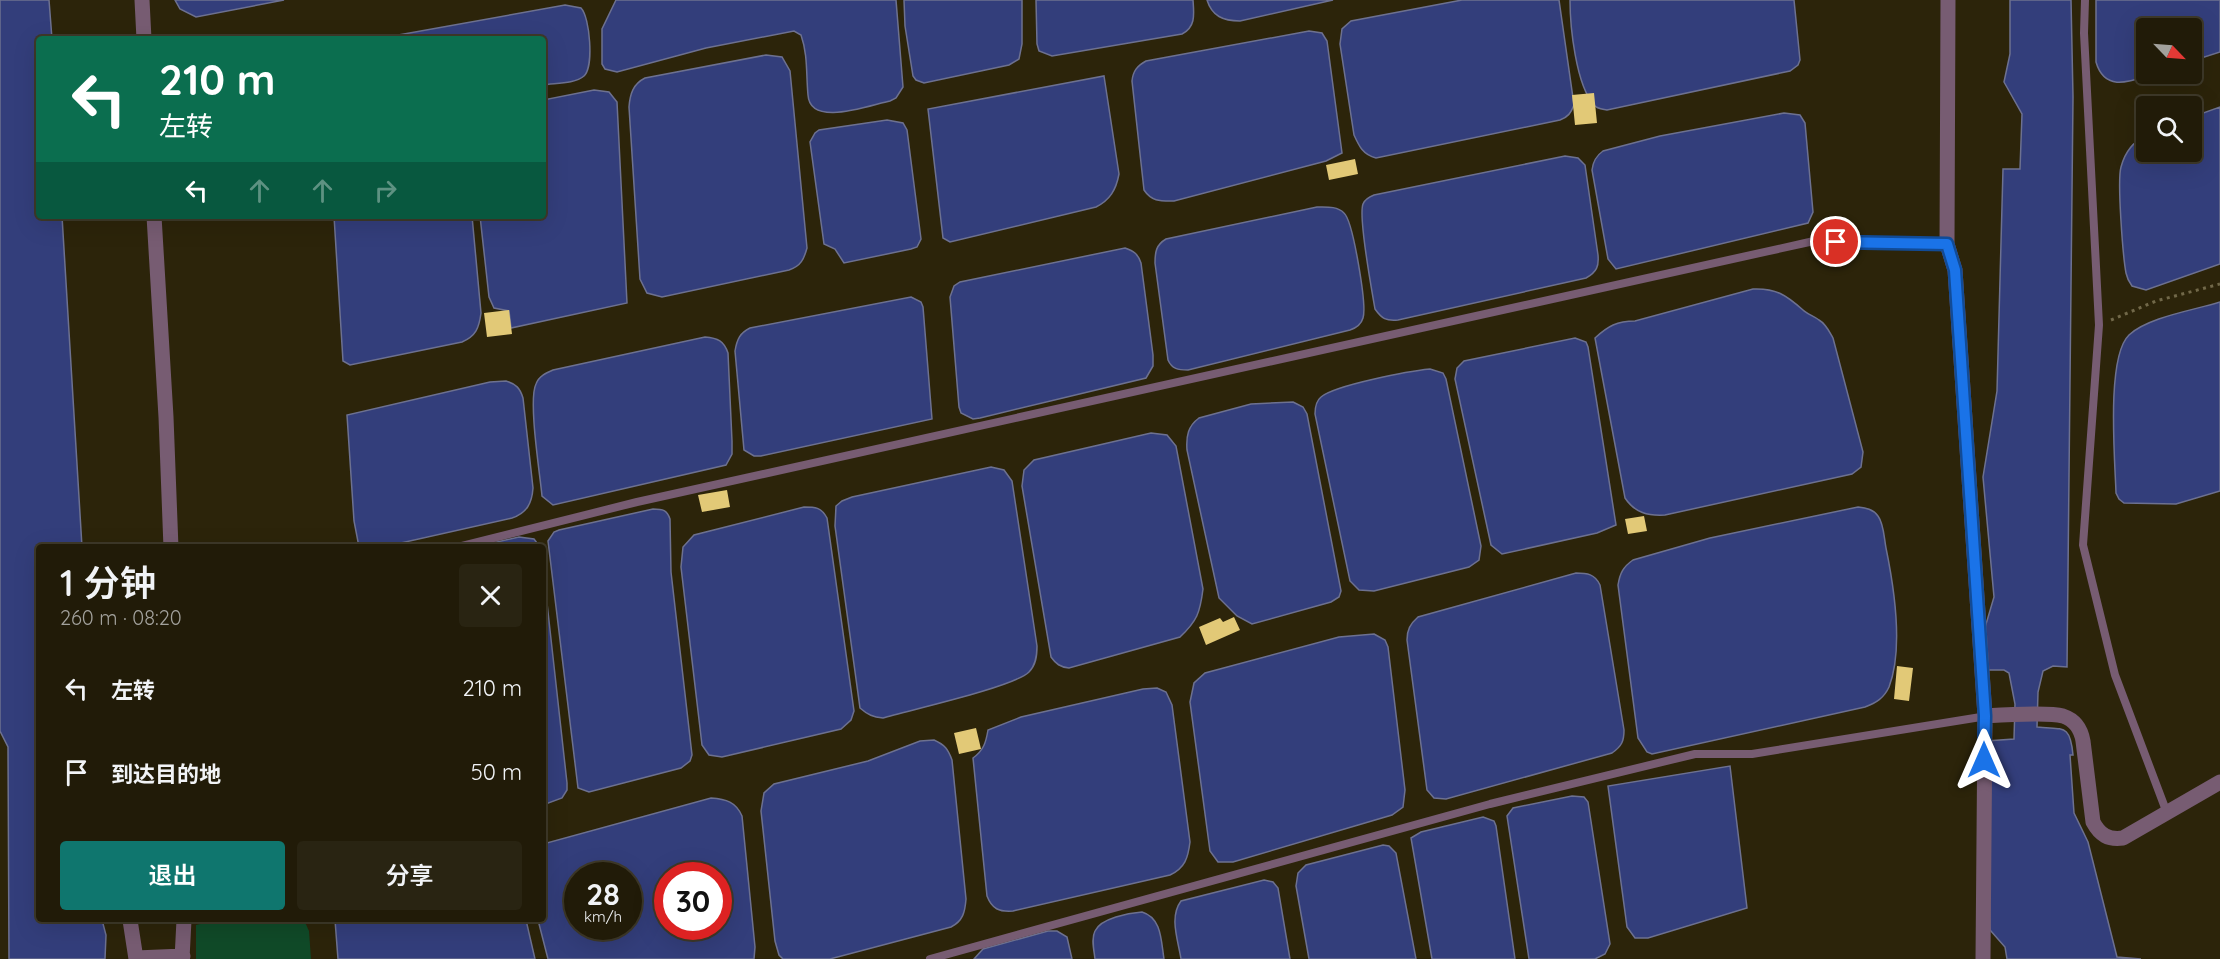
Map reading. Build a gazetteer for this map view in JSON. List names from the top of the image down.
{
  "north": "bottom right",
  "page": {
    "turn": ["210 m", "左转"],
    "heading": ["1 分钟", "260 m · 08:20"],
    "list": [
      {
        "name": "左转",
        "value": "210 m"
      },
      {
        "name": "到达目的地",
        "value": "50 m"
      }
    ],
    "buttons": ["退出", "分享"],
    "speed": "28 km/h",
    "limit": "30"
  }
}
